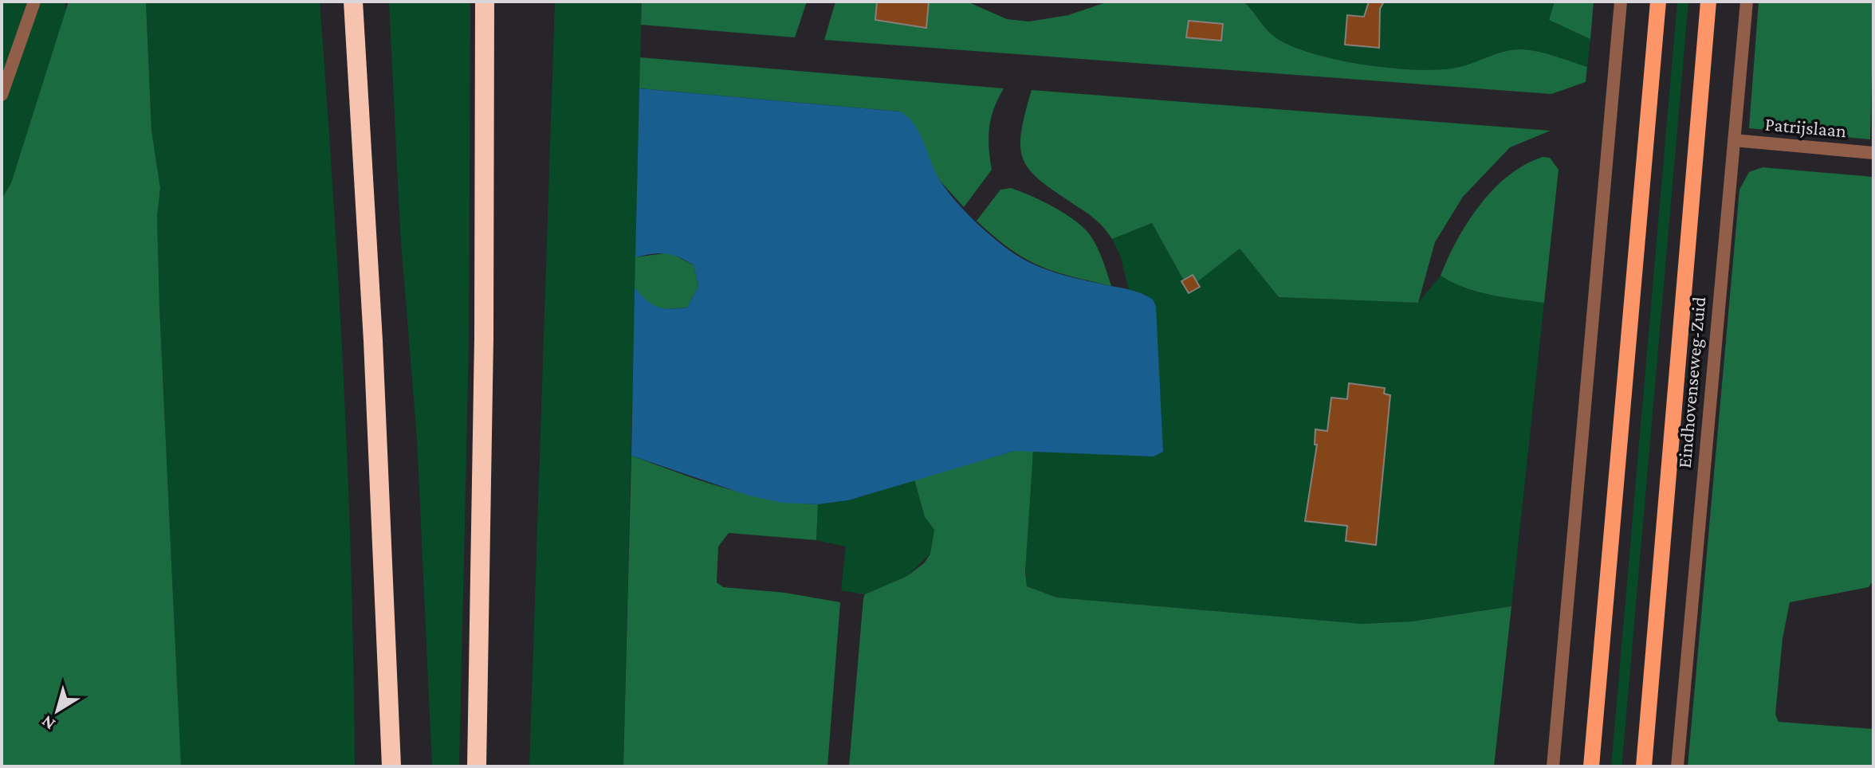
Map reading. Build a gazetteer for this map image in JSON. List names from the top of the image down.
{
  "streets": {
    "main road": ["Eindhovenseweg-Zuid"],
    "street": ["Patrijslaan"]
  },
  "crossings": [
    ["Patrijslaan", "Eindhovenseweg-Zuid"]
  ],
  "north": "bottom left"
}
